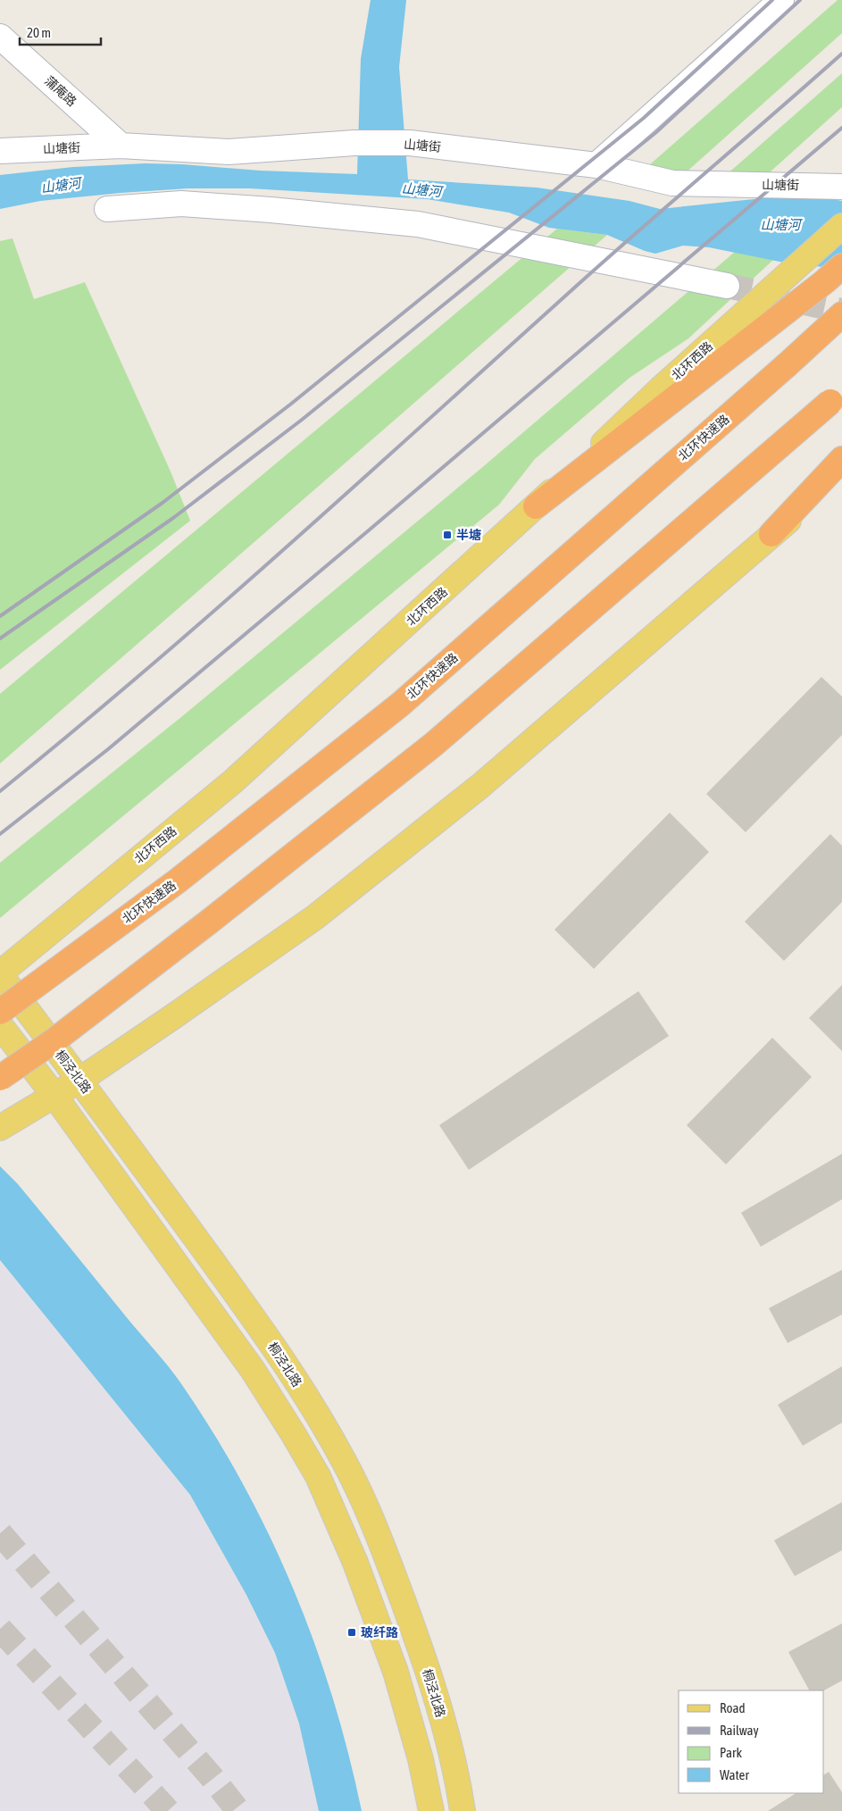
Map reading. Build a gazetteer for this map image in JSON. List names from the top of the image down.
{
  "streets": {
    "highway": ["北环快速路"],
    "main road": ["北环西路", "桐泾北路"],
    "street": ["蒲庵路", "山塘街"]
  },
  "crossings": [
    ["蒲庵路", "山塘街"],
    ["北环西路", "桐泾北路"]
  ],
  "water": ["山塘河"],
  "places": {
    "transit": ["半塘", "玻纤路"]
  },
  "legend": [
    "Road",
    "Railway",
    "Park",
    "Water"
  ],
  "scale_bar": "20 m"
}
